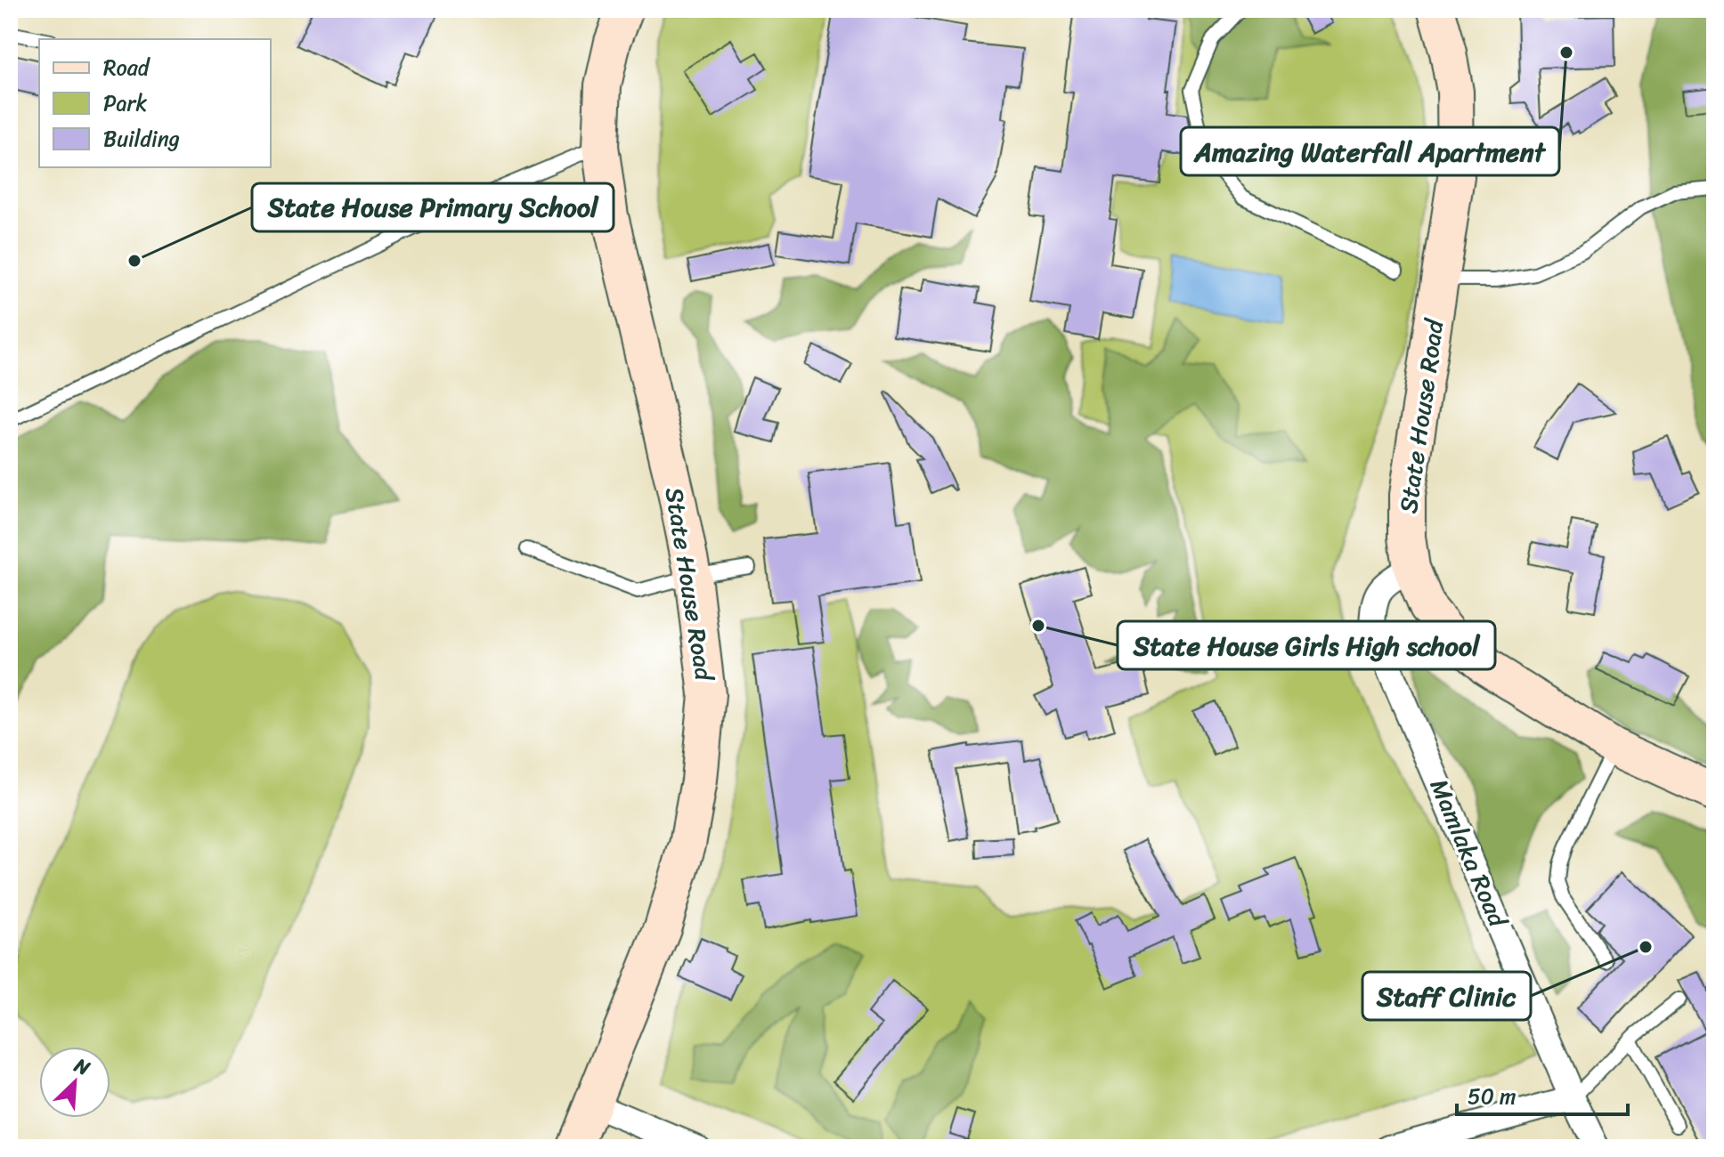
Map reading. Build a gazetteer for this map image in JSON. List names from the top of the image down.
{
  "streets": {
    "street": ["State House Road", "Mamlaka Road"]
  },
  "crossings": [
    ["State House Road", "Mamlaka Road"]
  ],
  "places": [
    "Amazing Waterfall Apartment",
    "State House Primary School",
    "State House Girls High school",
    "Staff Clinic"
  ],
  "legend": ["Road", "Park", "Building"],
  "scale_bar": "50 m",
  "north": "top right"
}
